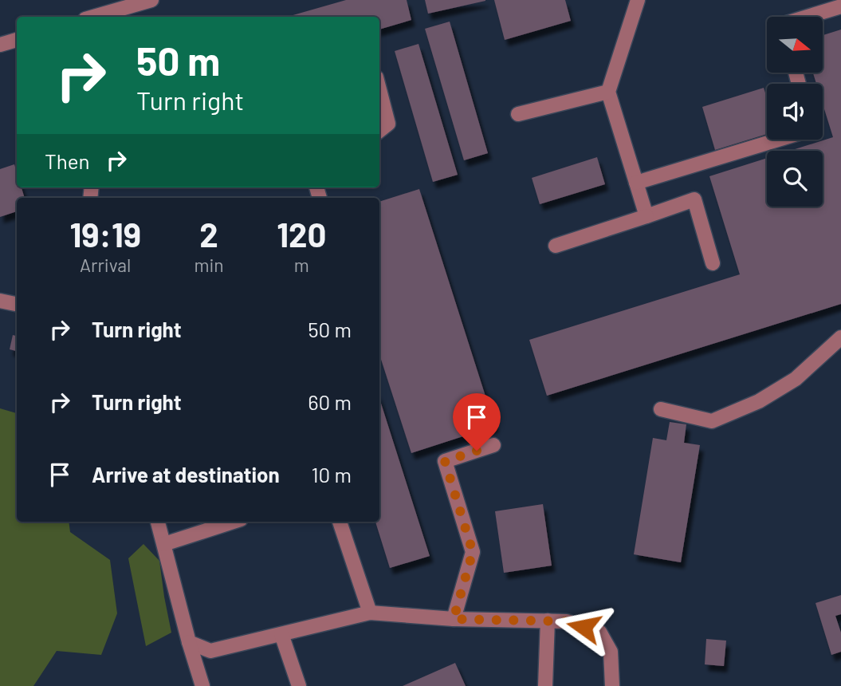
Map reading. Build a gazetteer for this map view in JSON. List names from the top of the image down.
{
  "north": "right",
  "page": {
    "turn": ["50 m", "Turn right"],
    "then": "Then",
    "eta": [
      "19:19",
      "Arrival",
      "2",
      "min",
      "120",
      "m"
    ],
    "list": [
      {
        "name": "Turn right",
        "value": "50 m"
      },
      {
        "name": "Turn right",
        "value": "60 m"
      },
      {
        "name": "Arrive at destination",
        "value": "10 m"
      }
    ]
  }
}
